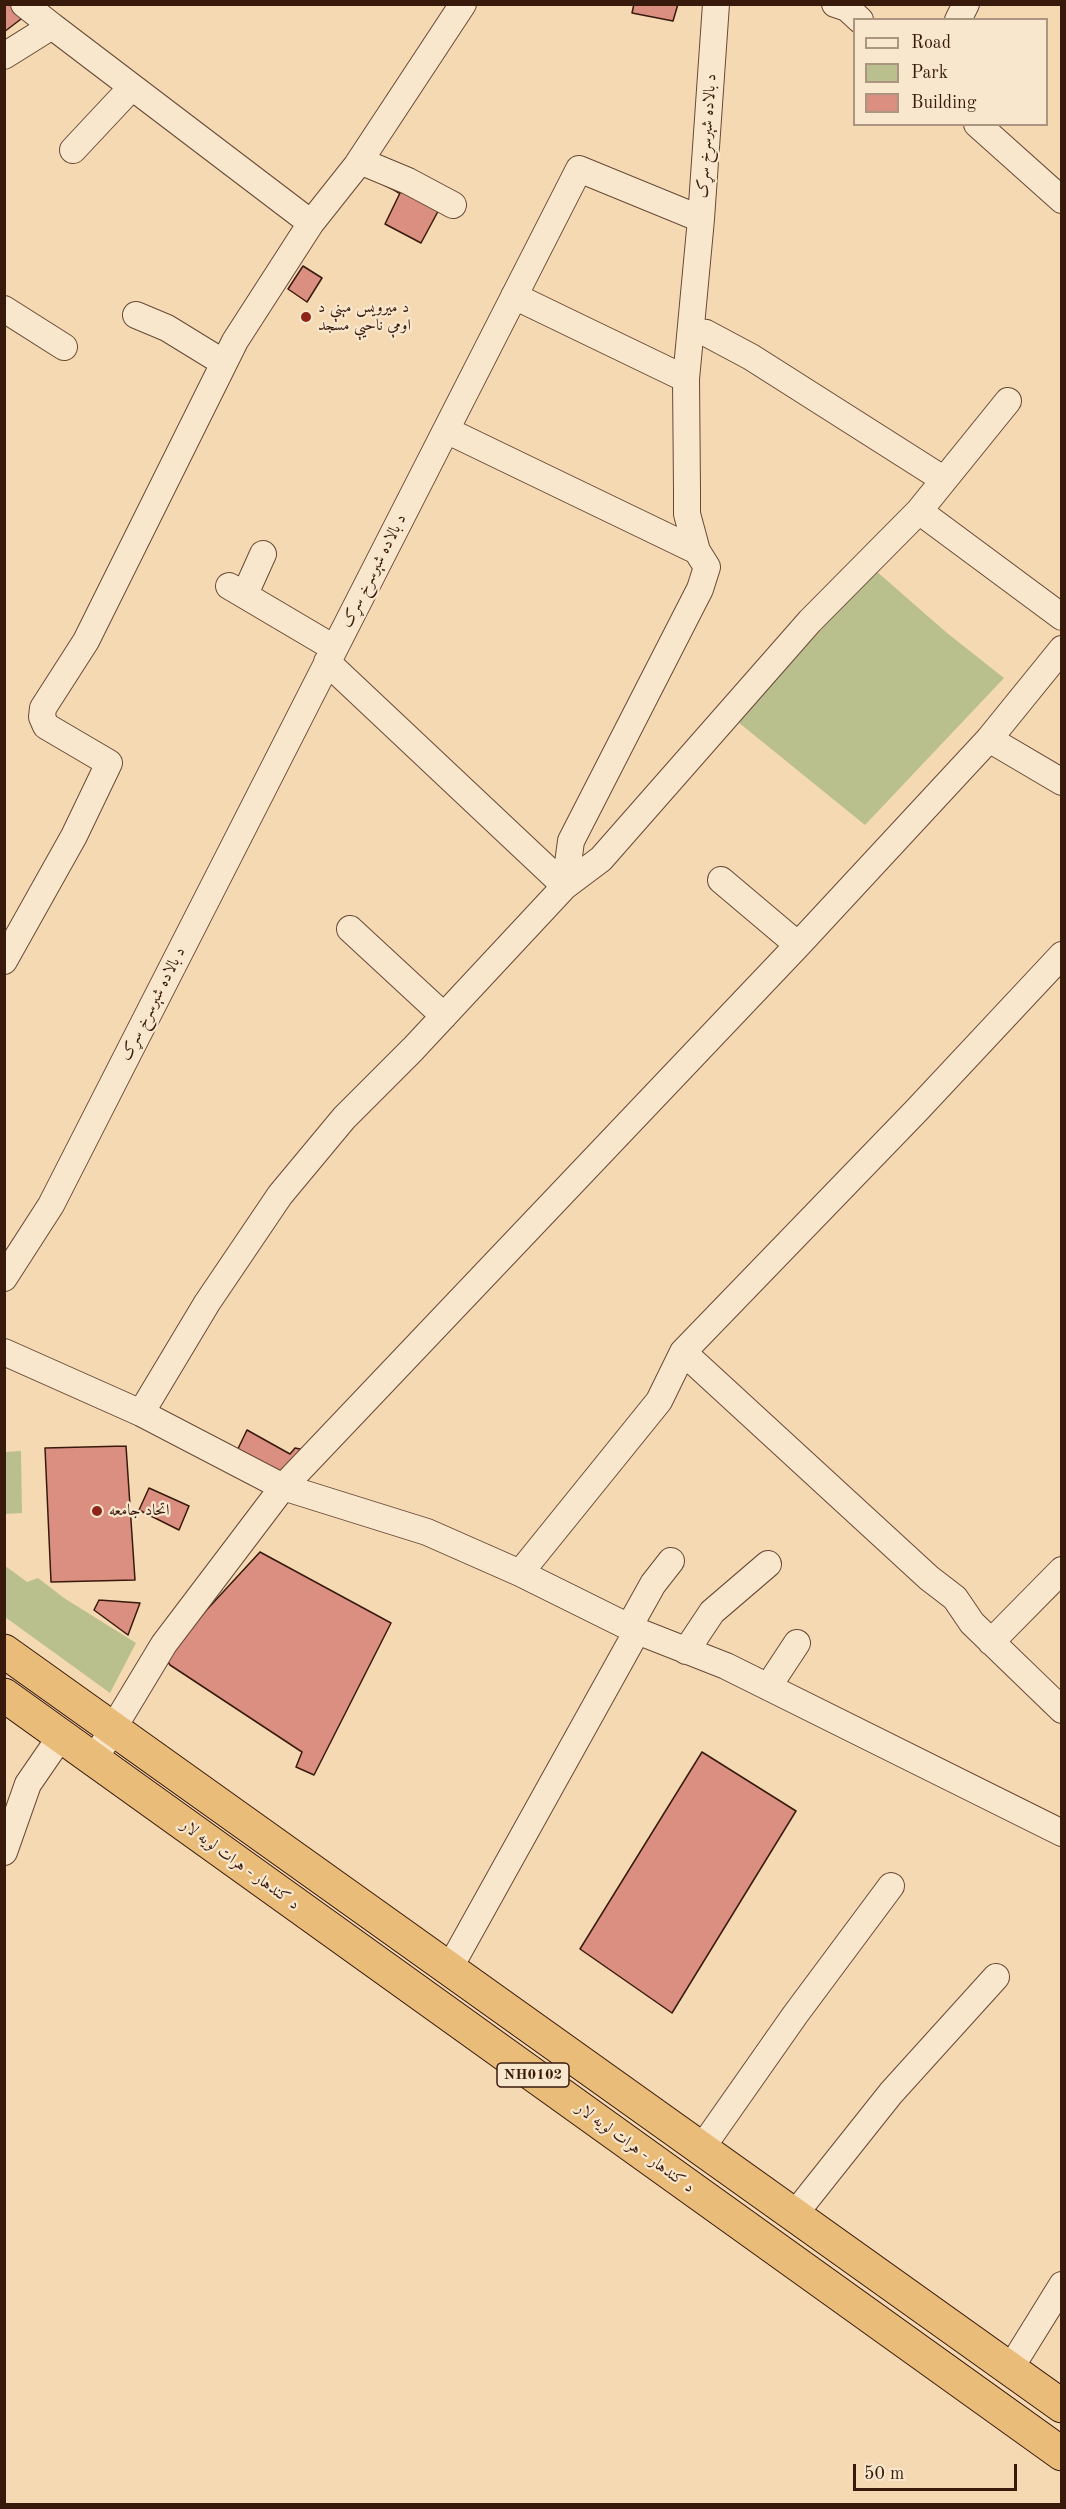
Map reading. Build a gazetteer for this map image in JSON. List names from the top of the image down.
{
  "streets": {
    "highway": ["د کندهار - هرات لويه لار", "NH0102"],
    "street": ["د بالاده شېرسرخ سړک"]
  },
  "places": ["د ميرویس مېنې د اومې ناحيې مسجد", "اتحاد جامعه"],
  "legend": ["Road", "Park", "Building"],
  "scale_bar": "50 m"
}
